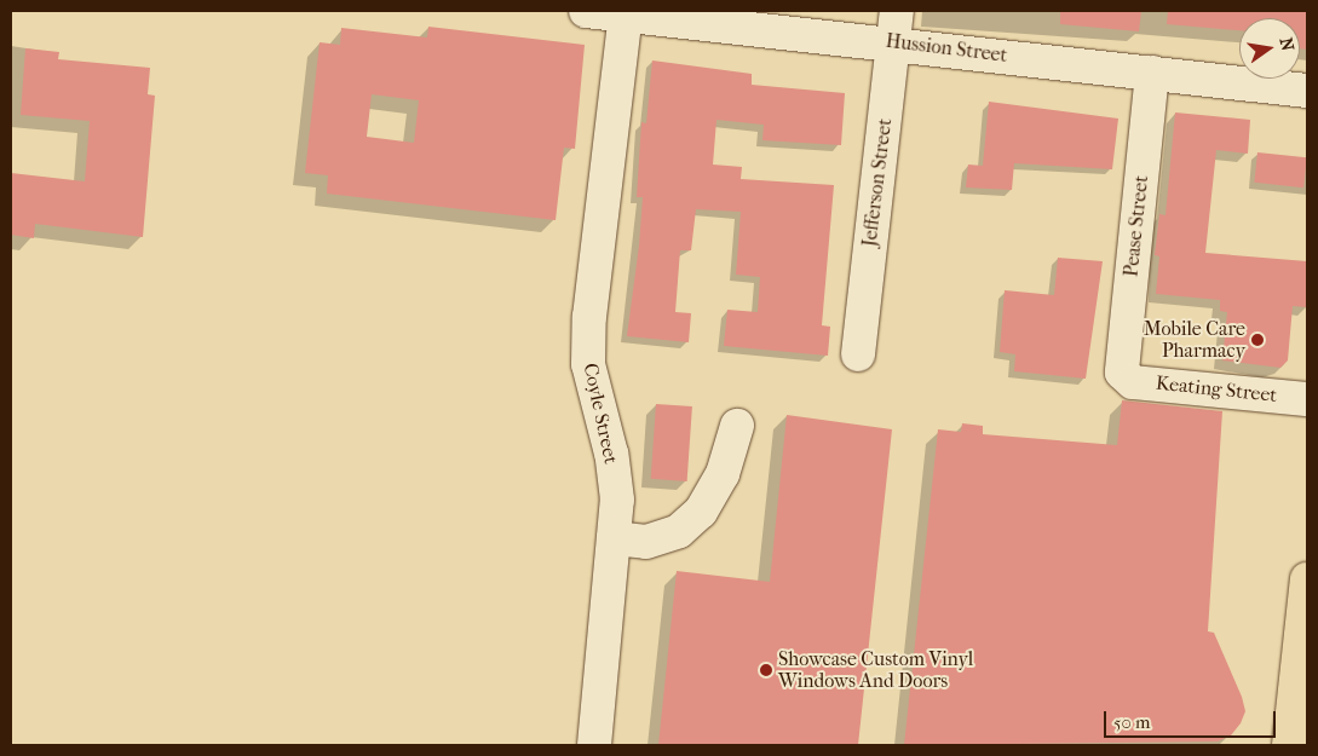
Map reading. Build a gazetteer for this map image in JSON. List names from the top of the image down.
{
  "streets": {
    "street": [
      "Hussion Street",
      "Jefferson Street",
      "Pease Street",
      "Keating Street",
      "Coyle Street"
    ]
  },
  "crossings": [
    ["Hussion Street", "Jefferson Street"],
    ["Hussion Street", "Pease Street"],
    ["Hussion Street", "Coyle Street"],
    ["Pease Street", "Keating Street"]
  ],
  "places": ["Mobile Care Pharmacy", "Showcase Custom Vinyl Windows And Doors"],
  "scale_bar": "50 m",
  "north": "right"
}
